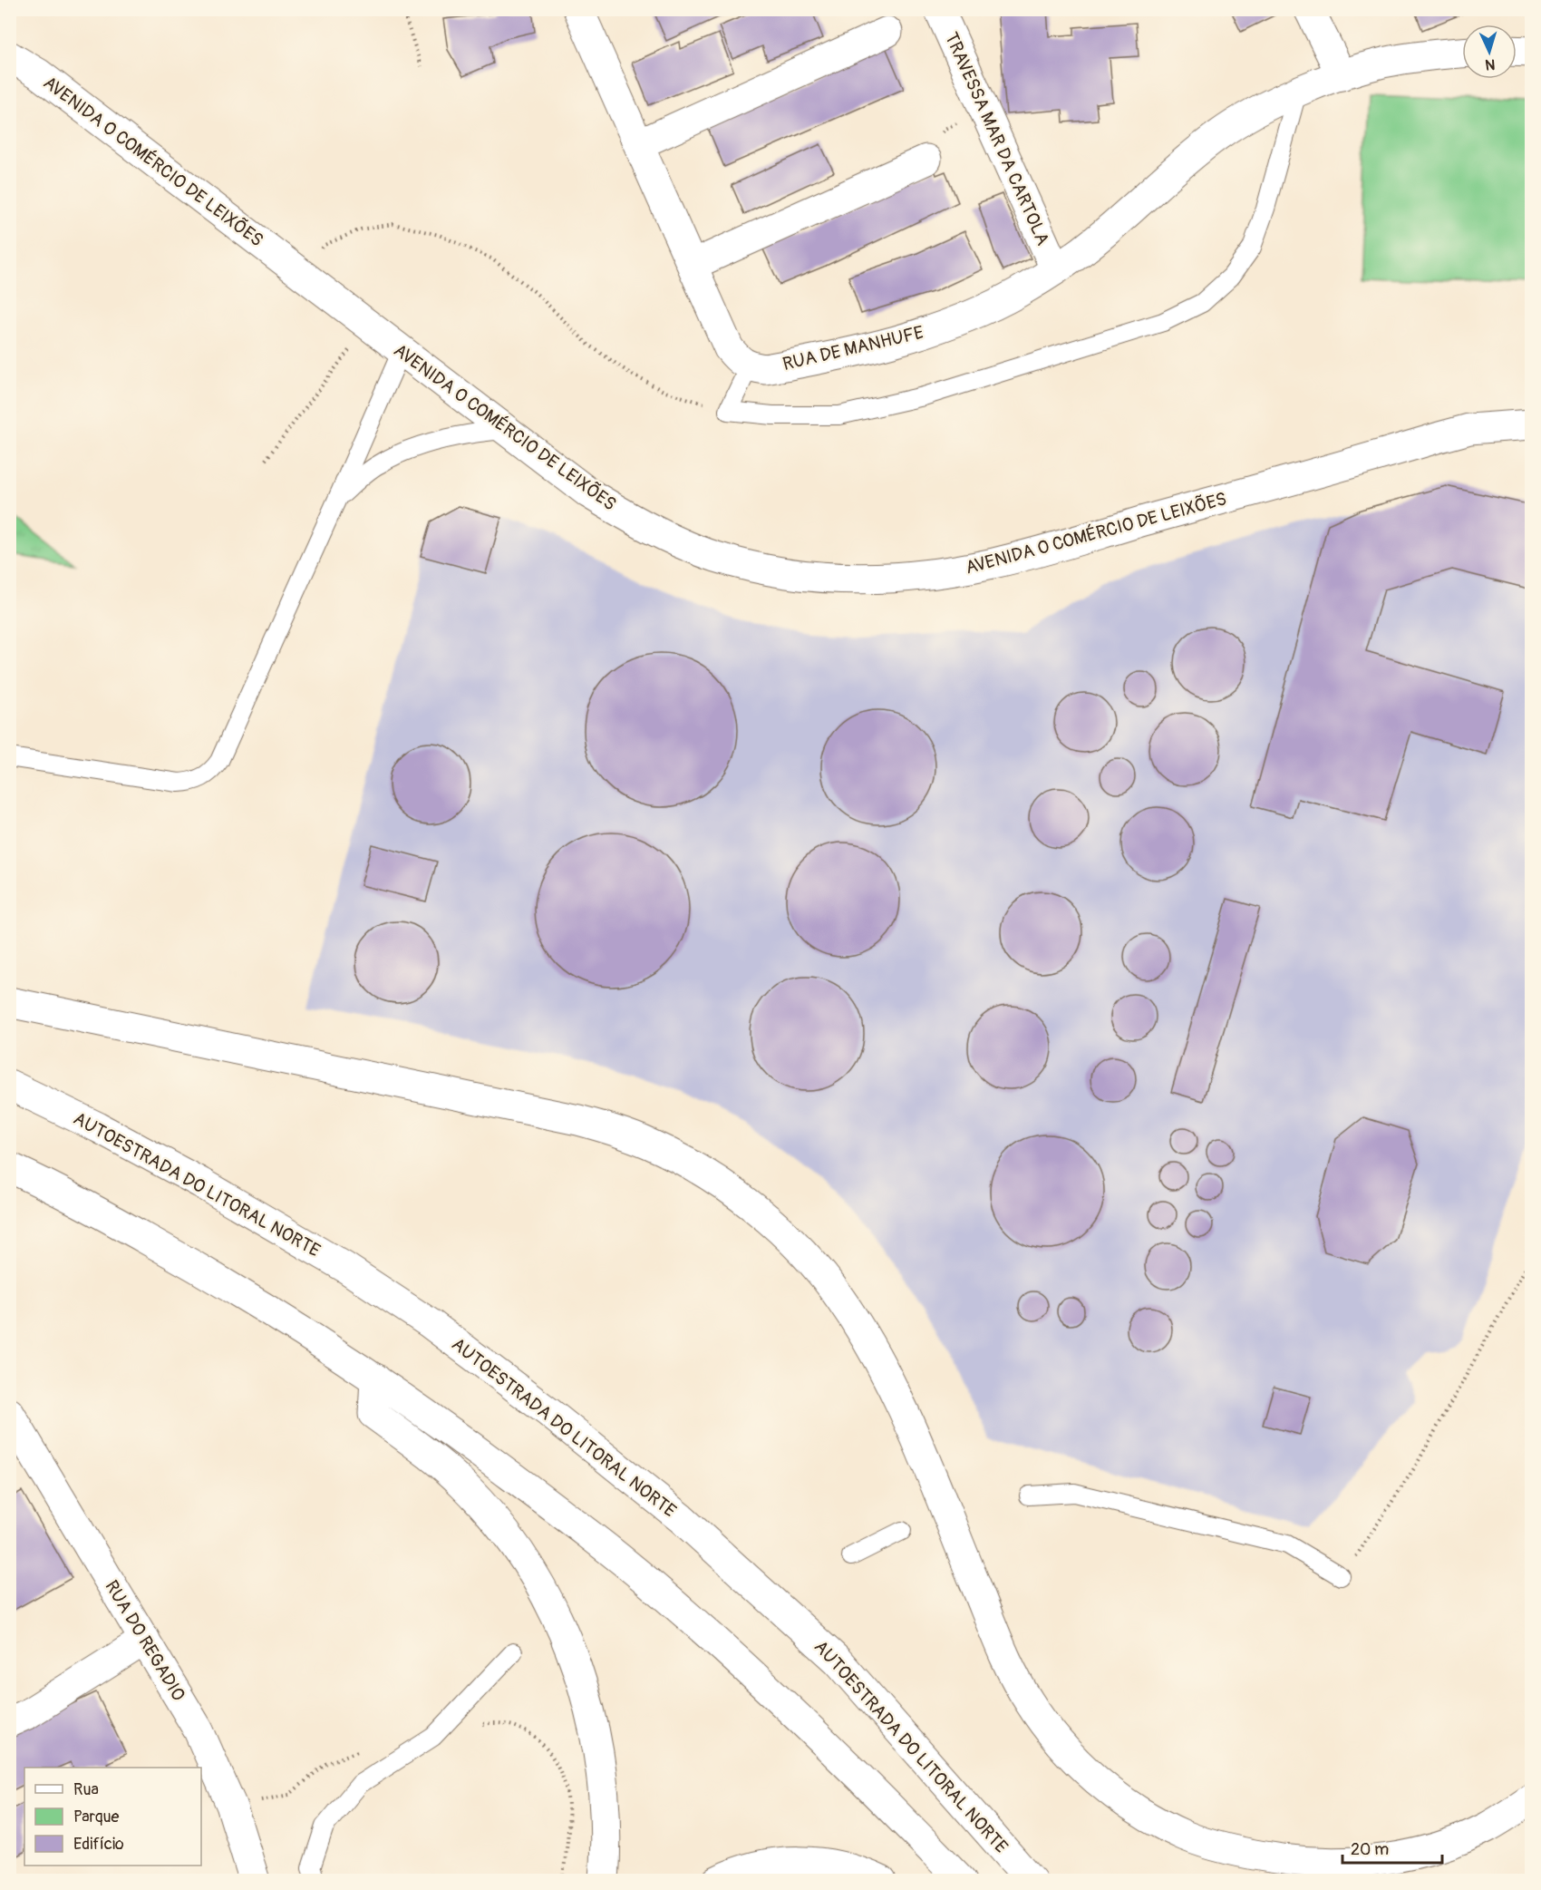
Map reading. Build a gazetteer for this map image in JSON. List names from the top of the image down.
{
  "streets": {
    "main road": [
      "TRAVESSA MAR DA CARTOLA",
      "AVENIDA O COMÉRCIO DE LEIXÕES",
      "RUA DE MANHUFE",
      "AUTOESTRADA DO LITORAL NORTE",
      "RUA DO REGADIO"
    ]
  },
  "crossings": [
    ["TRAVESSA MAR DA CARTOLA", "RUA DE MANHUFE"]
  ],
  "legend": ["Rua", "Parque", "Edifício"],
  "scale_bar": "20 m",
  "north": "bottom"
}
